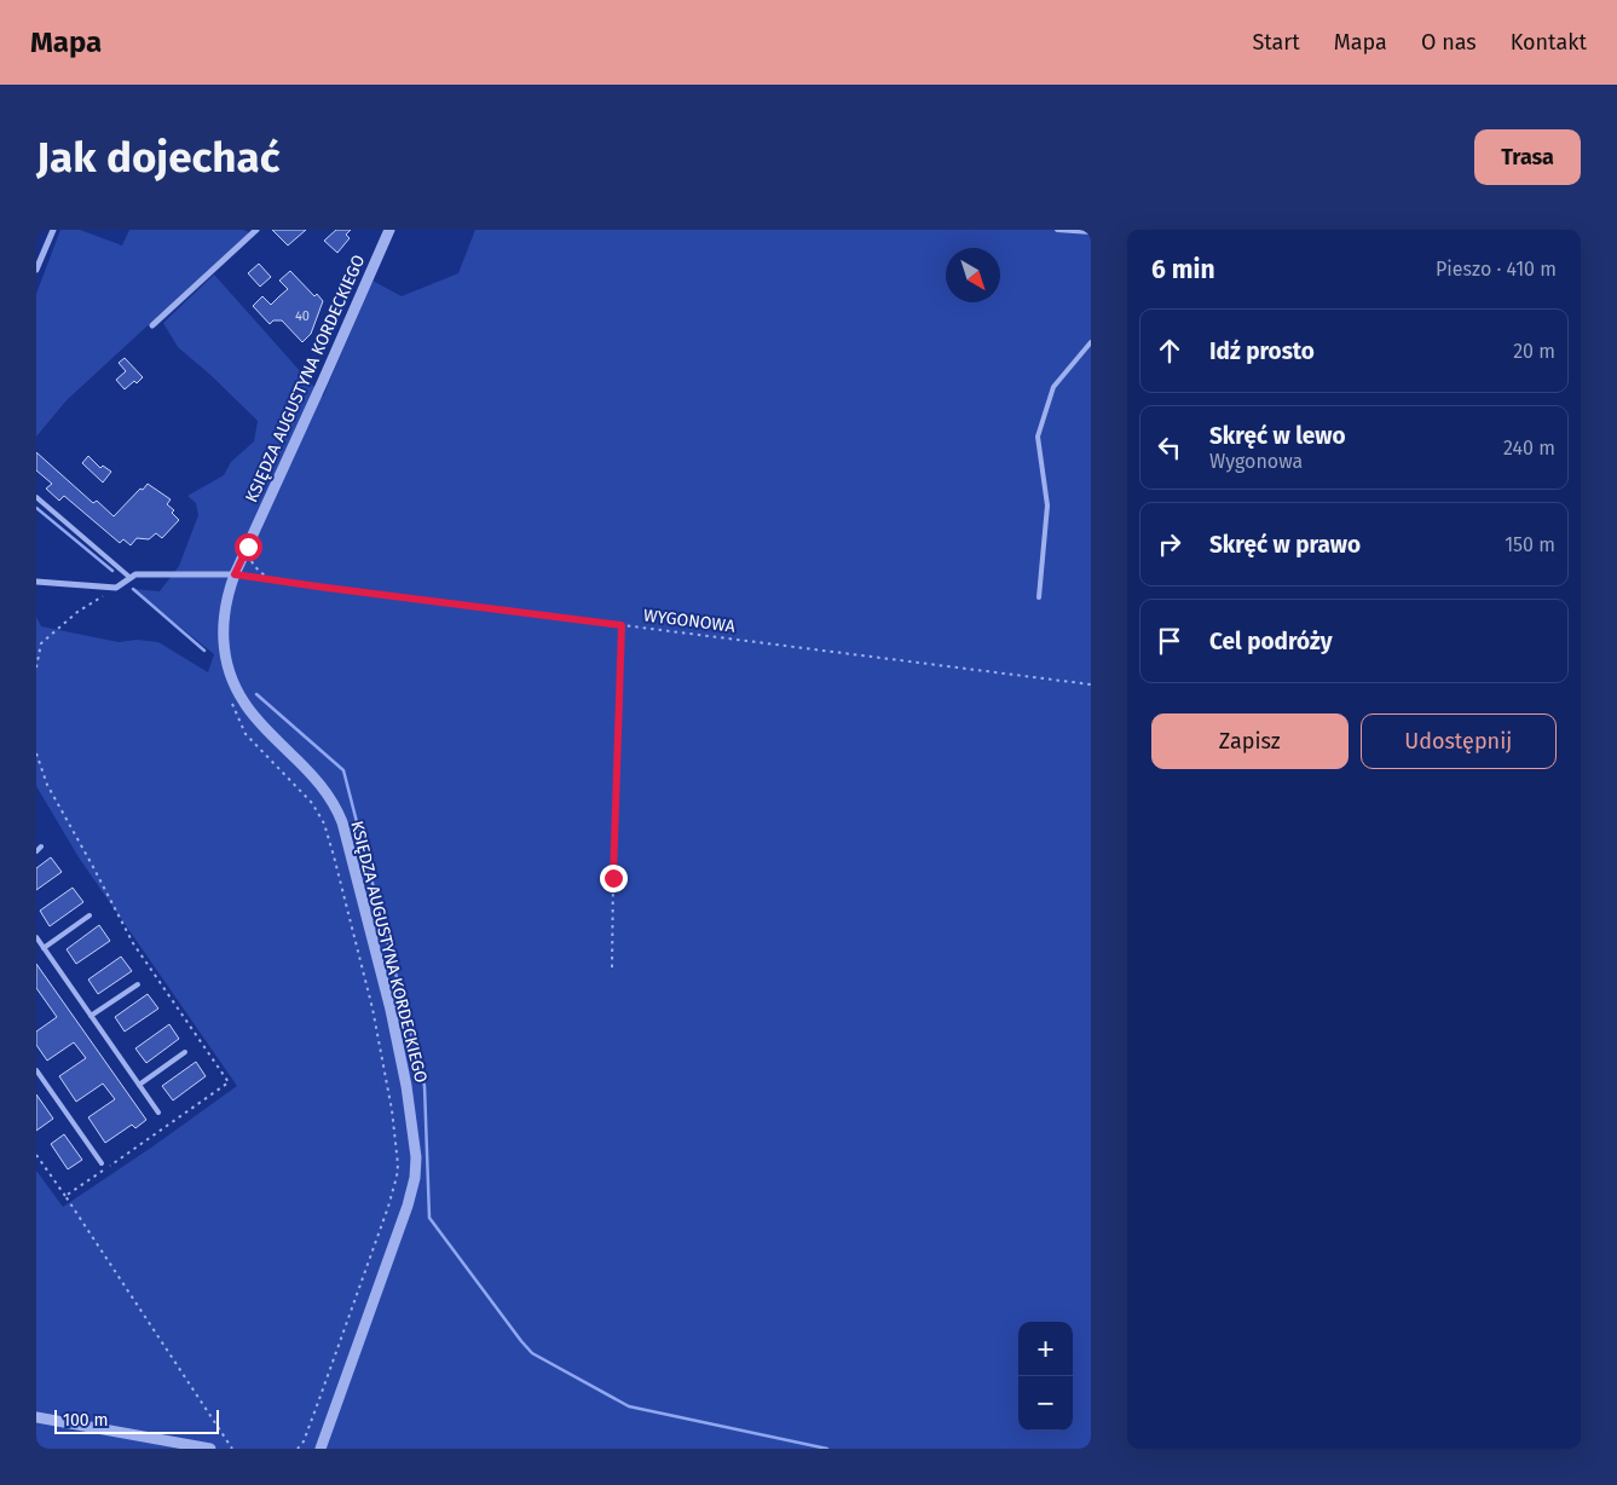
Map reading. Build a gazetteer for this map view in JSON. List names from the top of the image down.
{
  "streets": {
    "street": ["KSIĘDZA AUGUSTYNA KORDECKIEGO"],
    "path": ["WYGONOWA"]
  },
  "crossings": [
    ["KSIĘDZA AUGUSTYNA KORDECKIEGO", "WYGONOWA"]
  ],
  "house_numbers": ["40"],
  "scale_bar": "100 m",
  "north": "bottom right",
  "page": {
    "header": "Mapa",
    "nav": [
      "Start",
      "Mapa",
      "O nas",
      "Kontakt"
    ],
    "buttons": [
      "Trasa",
      ["Zapisz", "Udostępnij"]
    ],
    "title": "Jak dojechać",
    "heading": ["6 min", "Pieszo · 410 m"],
    "list": [
      ["Idź prosto", "20 m"],
      ["Skręć w lewo", "Wygonowa", "240 m"],
      ["Skręć w prawo", "150 m"],
      "Cel podróży"
    ],
    "map_buttons": ["+", "−"],
    "scale": "100 m"
  }
}
